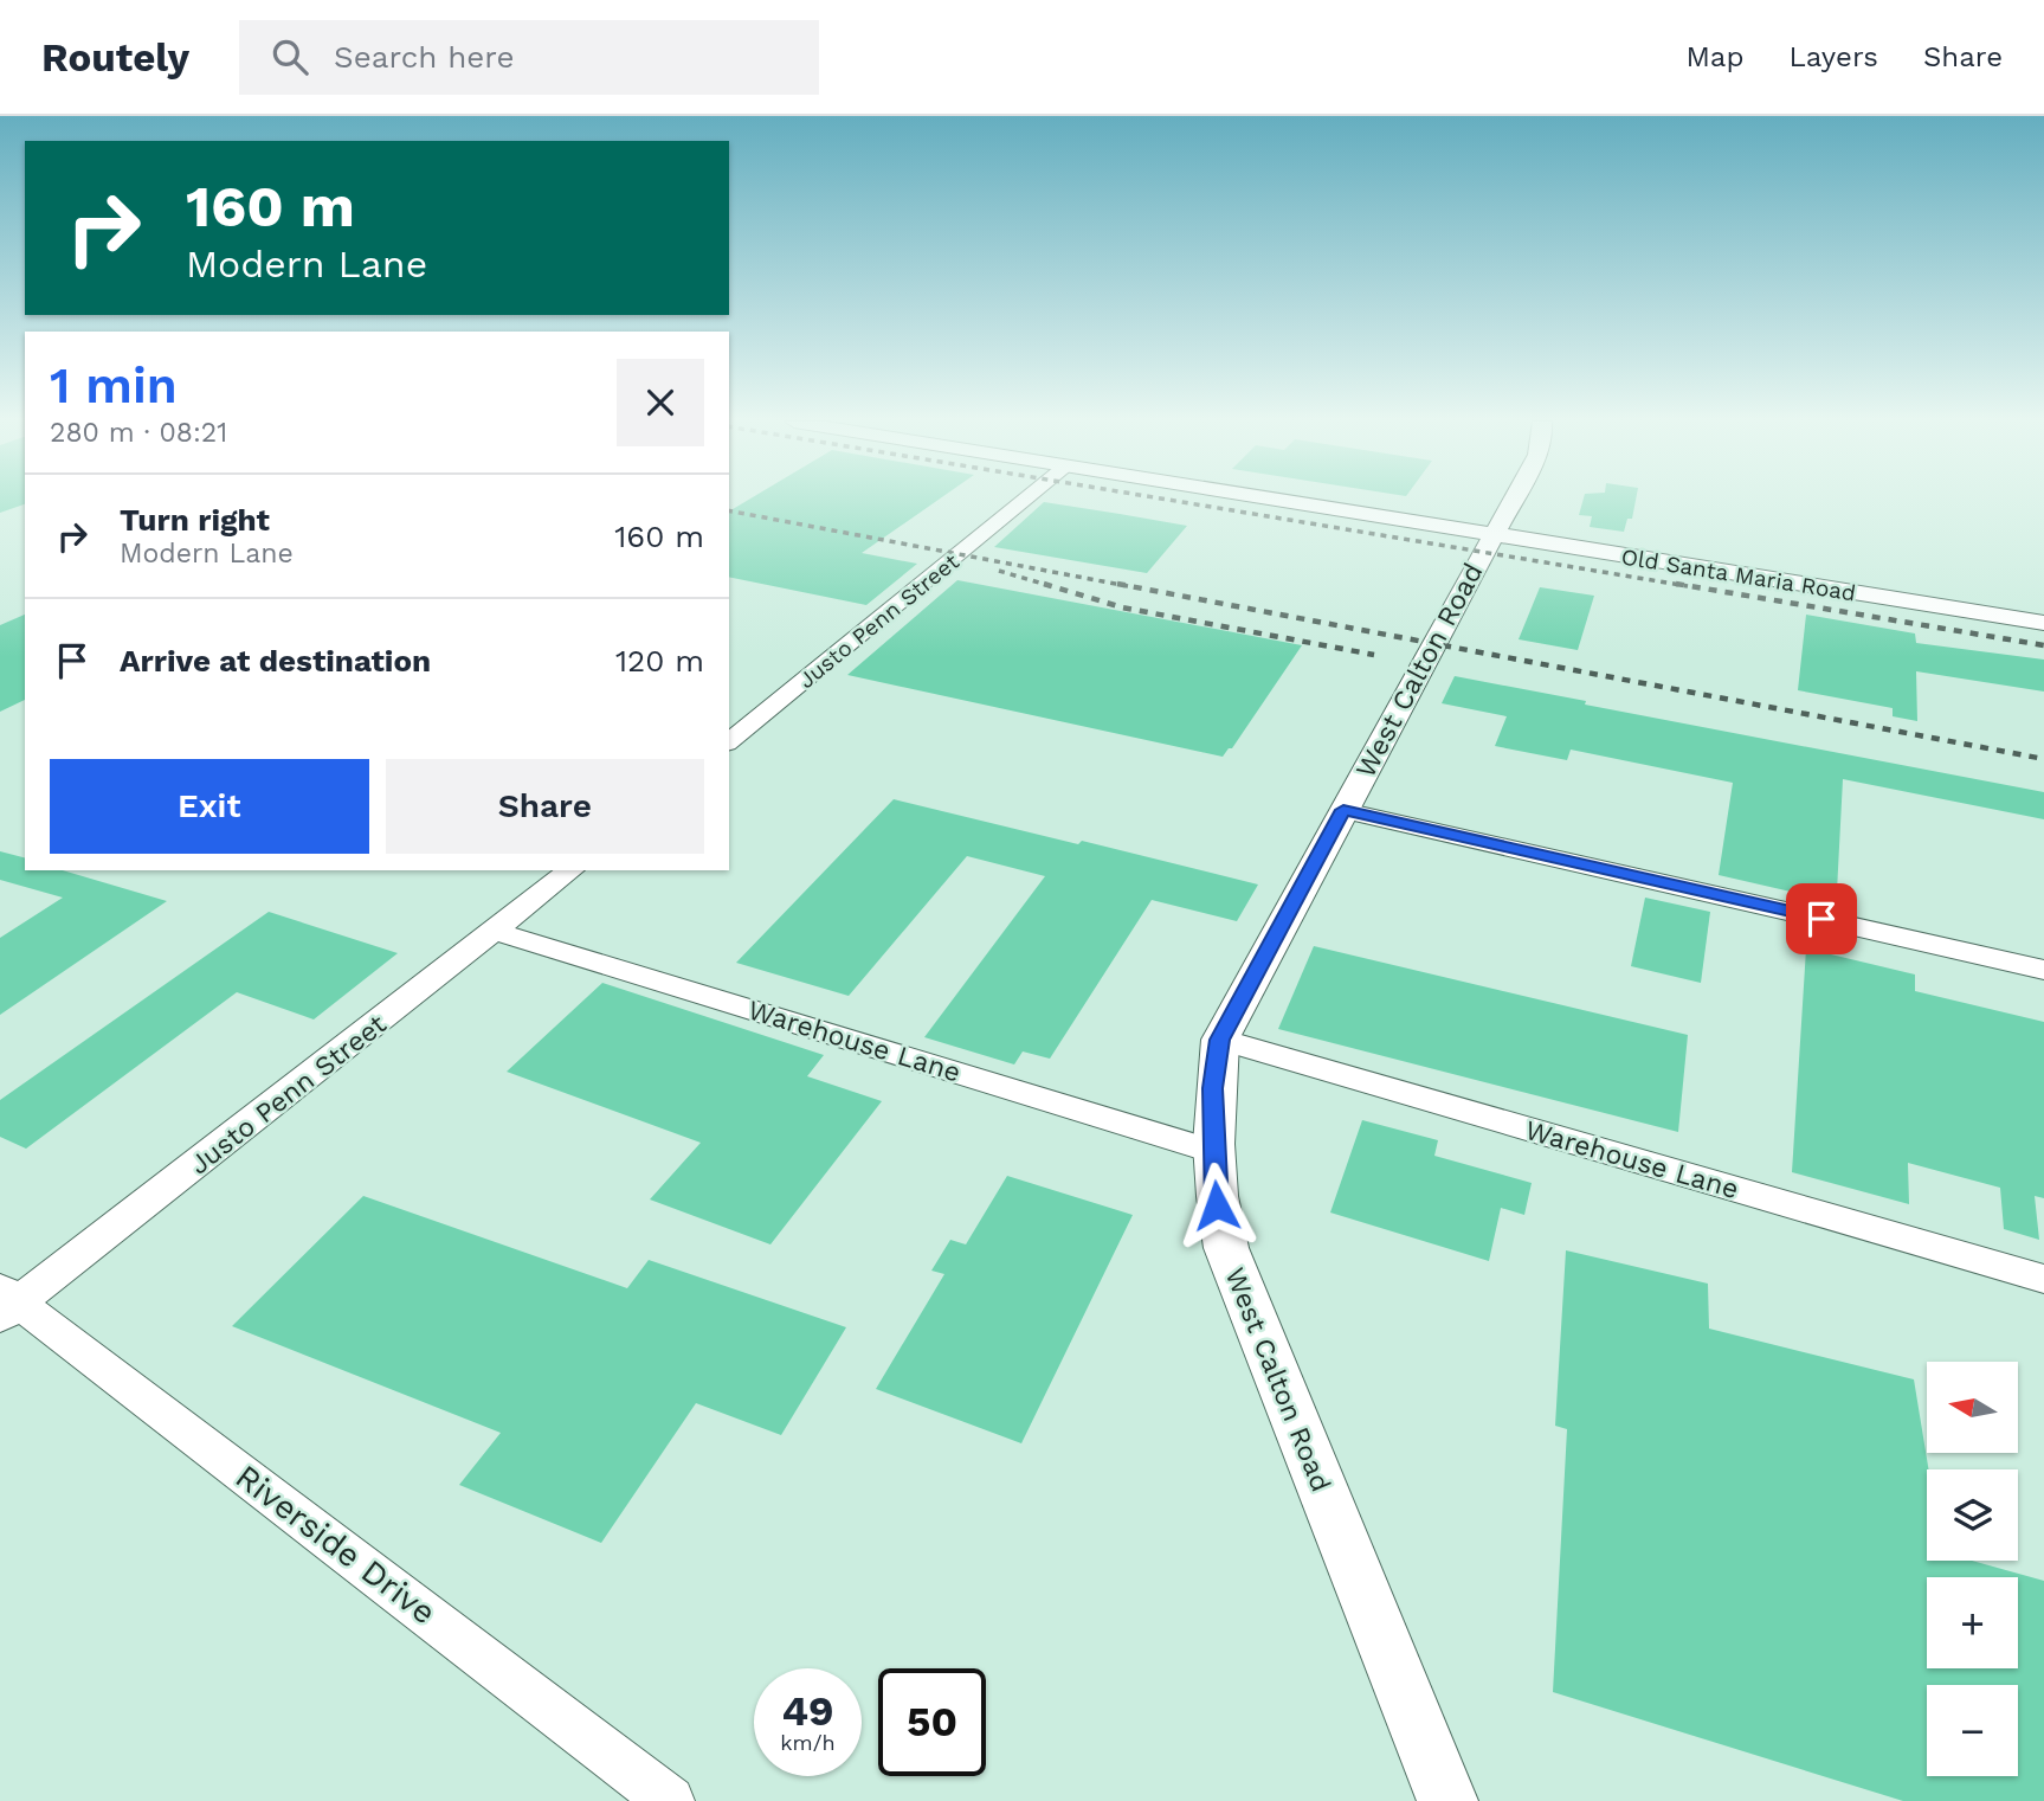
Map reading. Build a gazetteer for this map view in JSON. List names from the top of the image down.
{
  "streets": {
    "main road": ["Old Santa Maria Road", "West Calton Road"],
    "street": ["Justo Penn Street", "Warehouse Lane", "Riverside Drive"]
  },
  "crossings": [
    ["Old Santa Maria Road", "West Calton Road"],
    ["Justo Penn Street", "Warehouse Lane"],
    ["Justo Penn Street", "Riverside Drive"],
    ["West Calton Road", "Warehouse Lane"]
  ],
  "north": "left",
  "page": {
    "header": "Routely",
    "search": "Search here",
    "nav": ["Map", "Layers", "Share"],
    "turn": ["160 m", "Modern Lane"],
    "heading": ["1 min", "280 m · 08:21"],
    "list": [
      {
        "name": "Turn right",
        "note": "Modern Lane",
        "value": "160 m"
      },
      {
        "name": "Arrive at destination",
        "value": "120 m"
      }
    ],
    "buttons": ["Exit", "Share"],
    "map_buttons": ["+", "−"],
    "speed": "49 km/h",
    "limit": "50"
  }
}
